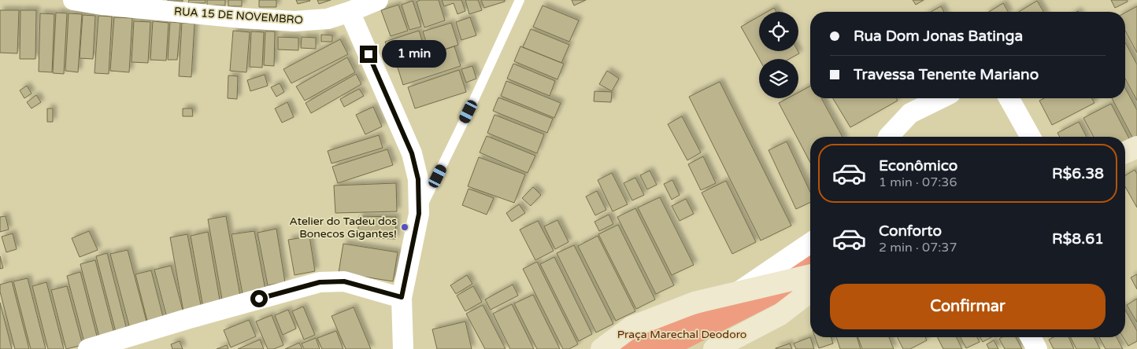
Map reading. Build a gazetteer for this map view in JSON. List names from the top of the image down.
{
  "streets": {
    "street": ["RUA 15 DE NOVEMBRO"]
  },
  "parks": ["Praça Marechal Deodoro"],
  "places": ["Atelier do Tadeu dos Bonecos Gigantes!"],
  "page": {
    "banner": ["Rua Dom Jonas Batinga", "Travessa Tenente Mariano"],
    "bubble": "1 min",
    "list": [
      {
        "name": "Econômico",
        "note": "1 min · 07:36",
        "value": "R$6.38"
      },
      {
        "name": "Conforto",
        "note": "2 min · 07:37",
        "value": "R$8.61"
      }
    ],
    "buttons": "Confirmar"
  }
}
